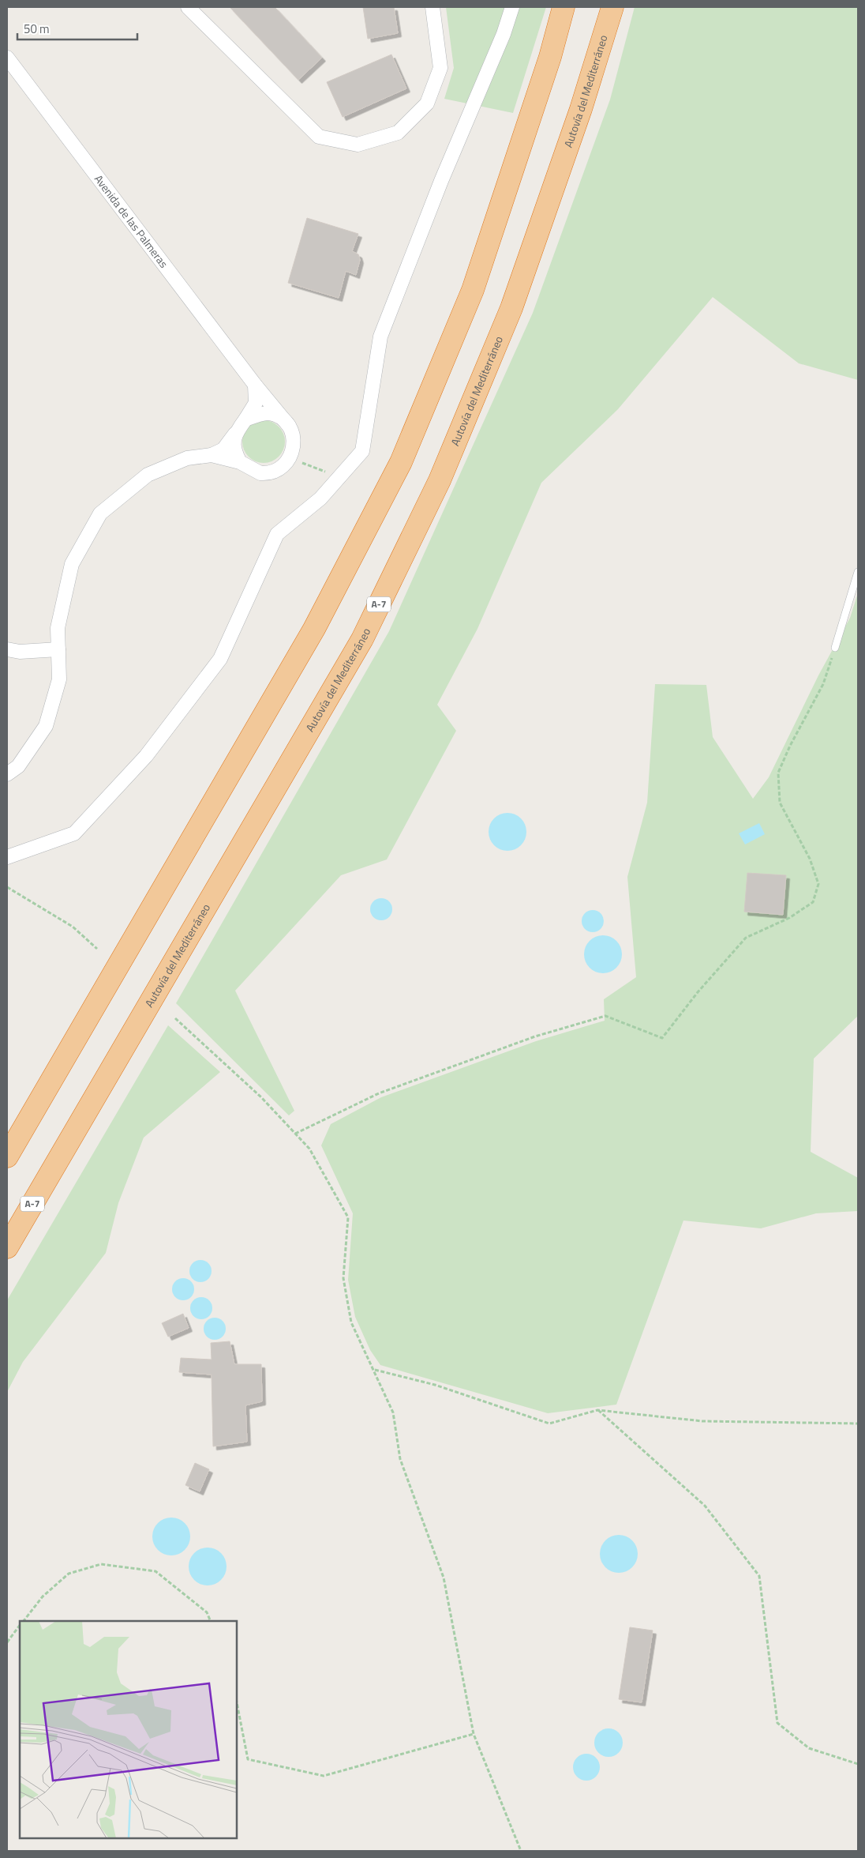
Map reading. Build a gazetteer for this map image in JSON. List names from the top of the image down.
{
  "streets": {
    "highway": ["Autovía del Mediterráneo", "A-7"],
    "street": ["Avenida de las Palmeras"]
  },
  "scale_bar": "50 m"
}
